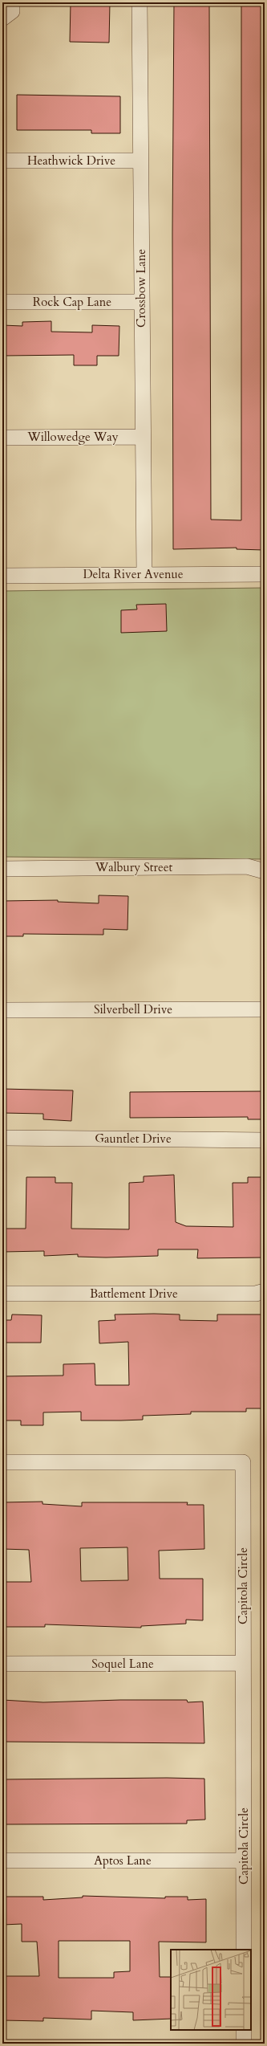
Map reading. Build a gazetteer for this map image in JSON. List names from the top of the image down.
{
  "streets": {
    "street": [
      "Heathwick Drive",
      "Crossbow Lane",
      "Rock Cap Lane",
      "Willowedge Way",
      "Delta River Avenue",
      "Walbury Street",
      "Silverbell Drive",
      "Gauntlet Drive",
      "Battlement Drive",
      "Capitola Circle",
      "Soquel Lane",
      "Aptos Lane"
    ]
  },
  "crossings": [
    ["Heathwick Drive", "Crossbow Lane"],
    ["Crossbow Lane", "Rock Cap Lane"],
    ["Crossbow Lane", "Willowedge Way"],
    ["Crossbow Lane", "Delta River Avenue"],
    ["Capitola Circle", "Soquel Lane"],
    ["Capitola Circle", "Aptos Lane"]
  ]
}
